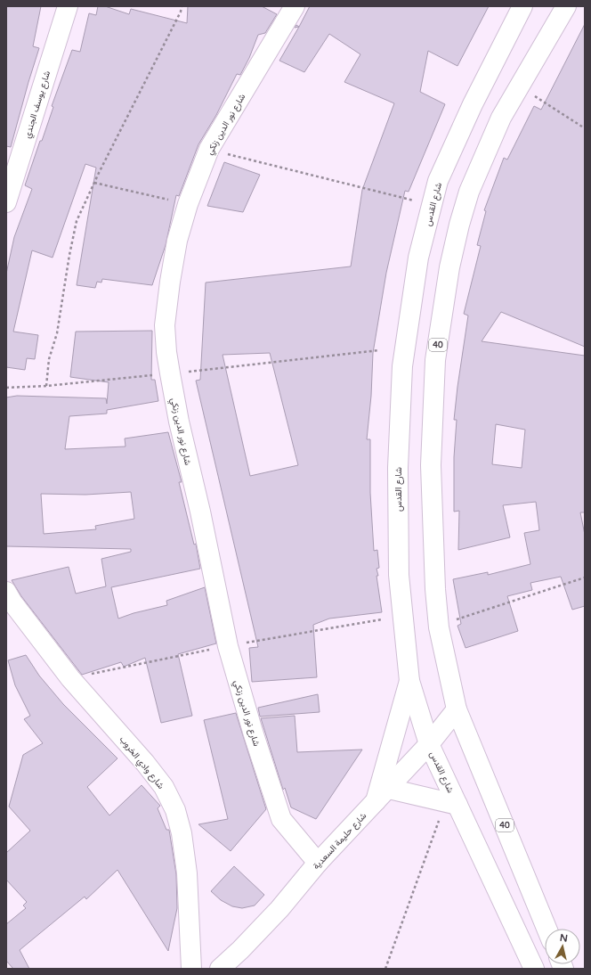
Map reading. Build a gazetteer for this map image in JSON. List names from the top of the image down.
{
  "streets": {
    "main road": [
      "شارع يوسف الجندي",
      "شارع نور الدين زنكي",
      "شارع القدس",
      "40",
      "شارع وادي الخروب",
      "شارع حليمة السعدية"
    ]
  },
  "crossings": [
    ["شارع نور الدين زنكي", "شارع حليمة السعدية"],
    ["شارع القدس", "شارع حليمة السعدية"],
    ["40", "شارع حليمة السعدية"]
  ],
  "north": "top"
}
